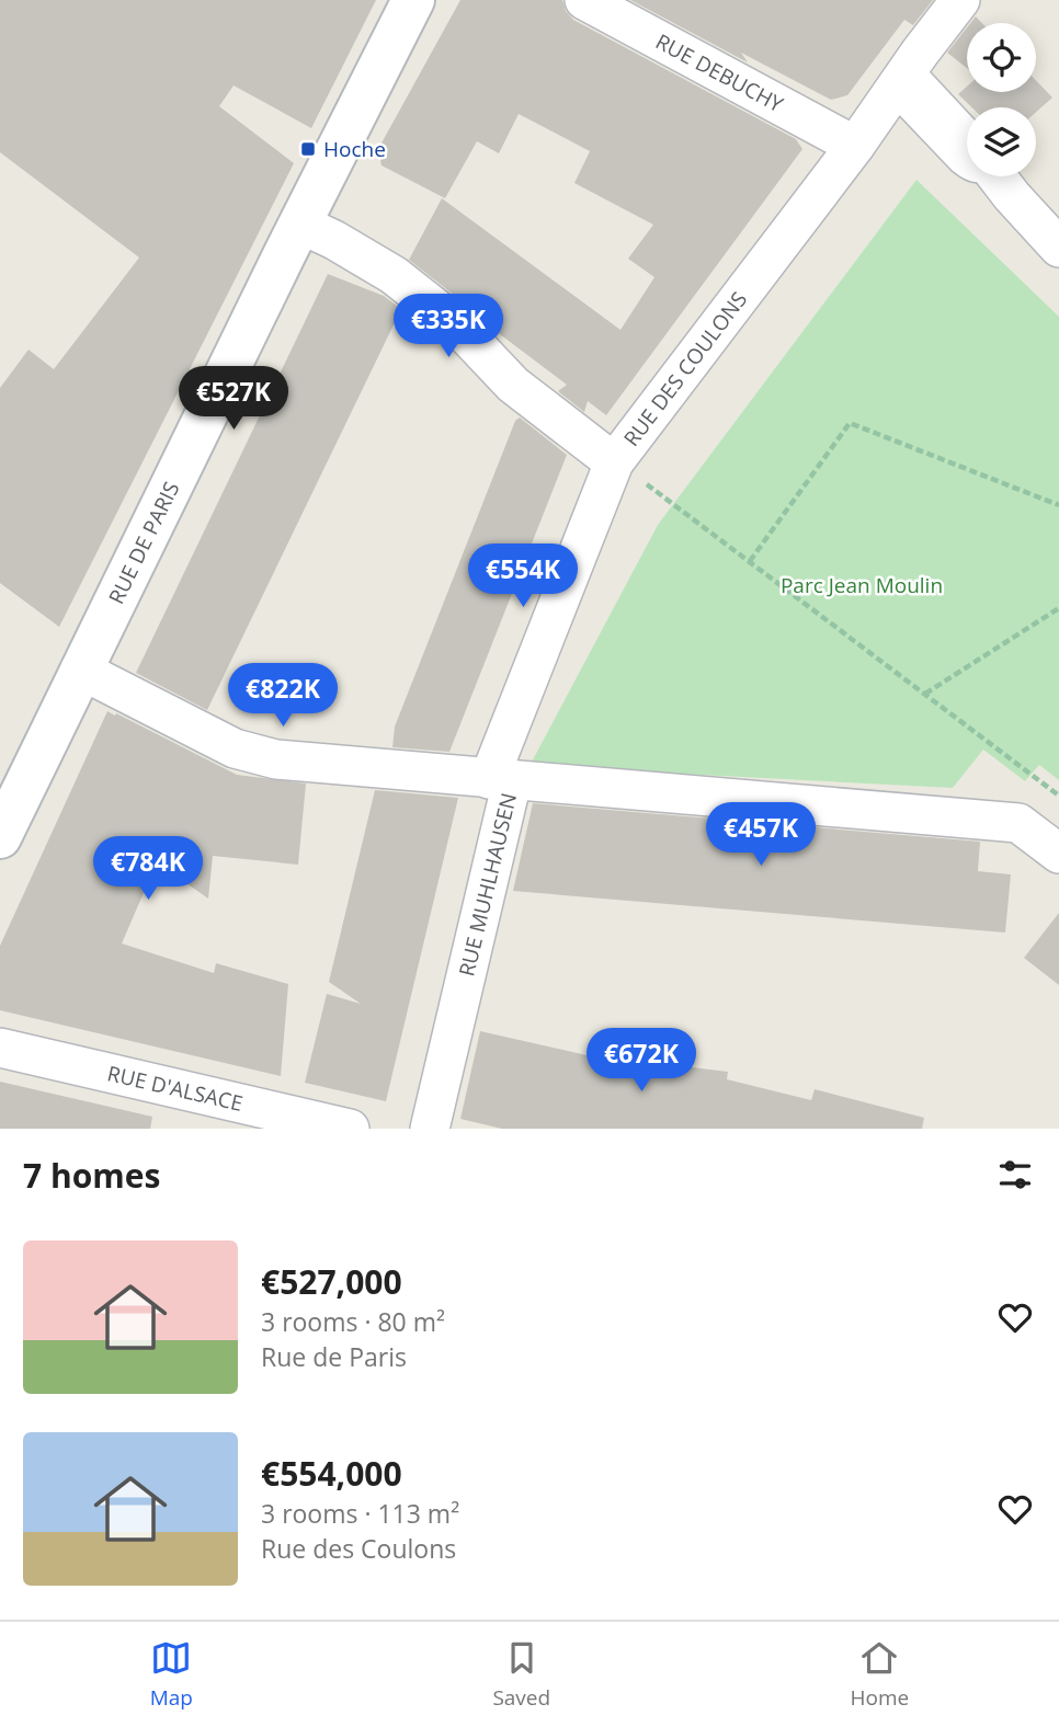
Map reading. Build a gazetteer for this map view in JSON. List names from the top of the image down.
{
  "streets": {
    "main road": ["RUE DE PARIS"],
    "street": [
      "RUE DEBUCHY",
      "RUE DES COULONS",
      "RUE MUHLHAUSEN",
      "RUE D'ALSACE"
    ]
  },
  "crossings": [
    ["RUE DEBUCHY", "RUE DES COULONS"],
    ["RUE DES COULONS", "RUE MUHLHAUSEN"]
  ],
  "parks": ["Parc Jean Moulin"],
  "places": {
    "transit": ["Hoche"]
  },
  "page": {
    "price": [
      "€335K",
      "€527K",
      "€554K",
      "€822K",
      "€457K",
      "€784K",
      "€672K"
    ],
    "heading": "7 homes",
    "list": [
      {
        "name": "€527,000",
        "note": "3 rooms · 80 m² · Rue de Paris"
      },
      {
        "name": "€554,000",
        "note": "3 rooms · 113 m² · Rue des Coulons"
      }
    ],
    "tabs": ["Map", "Saved", "Home"]
  }
}
